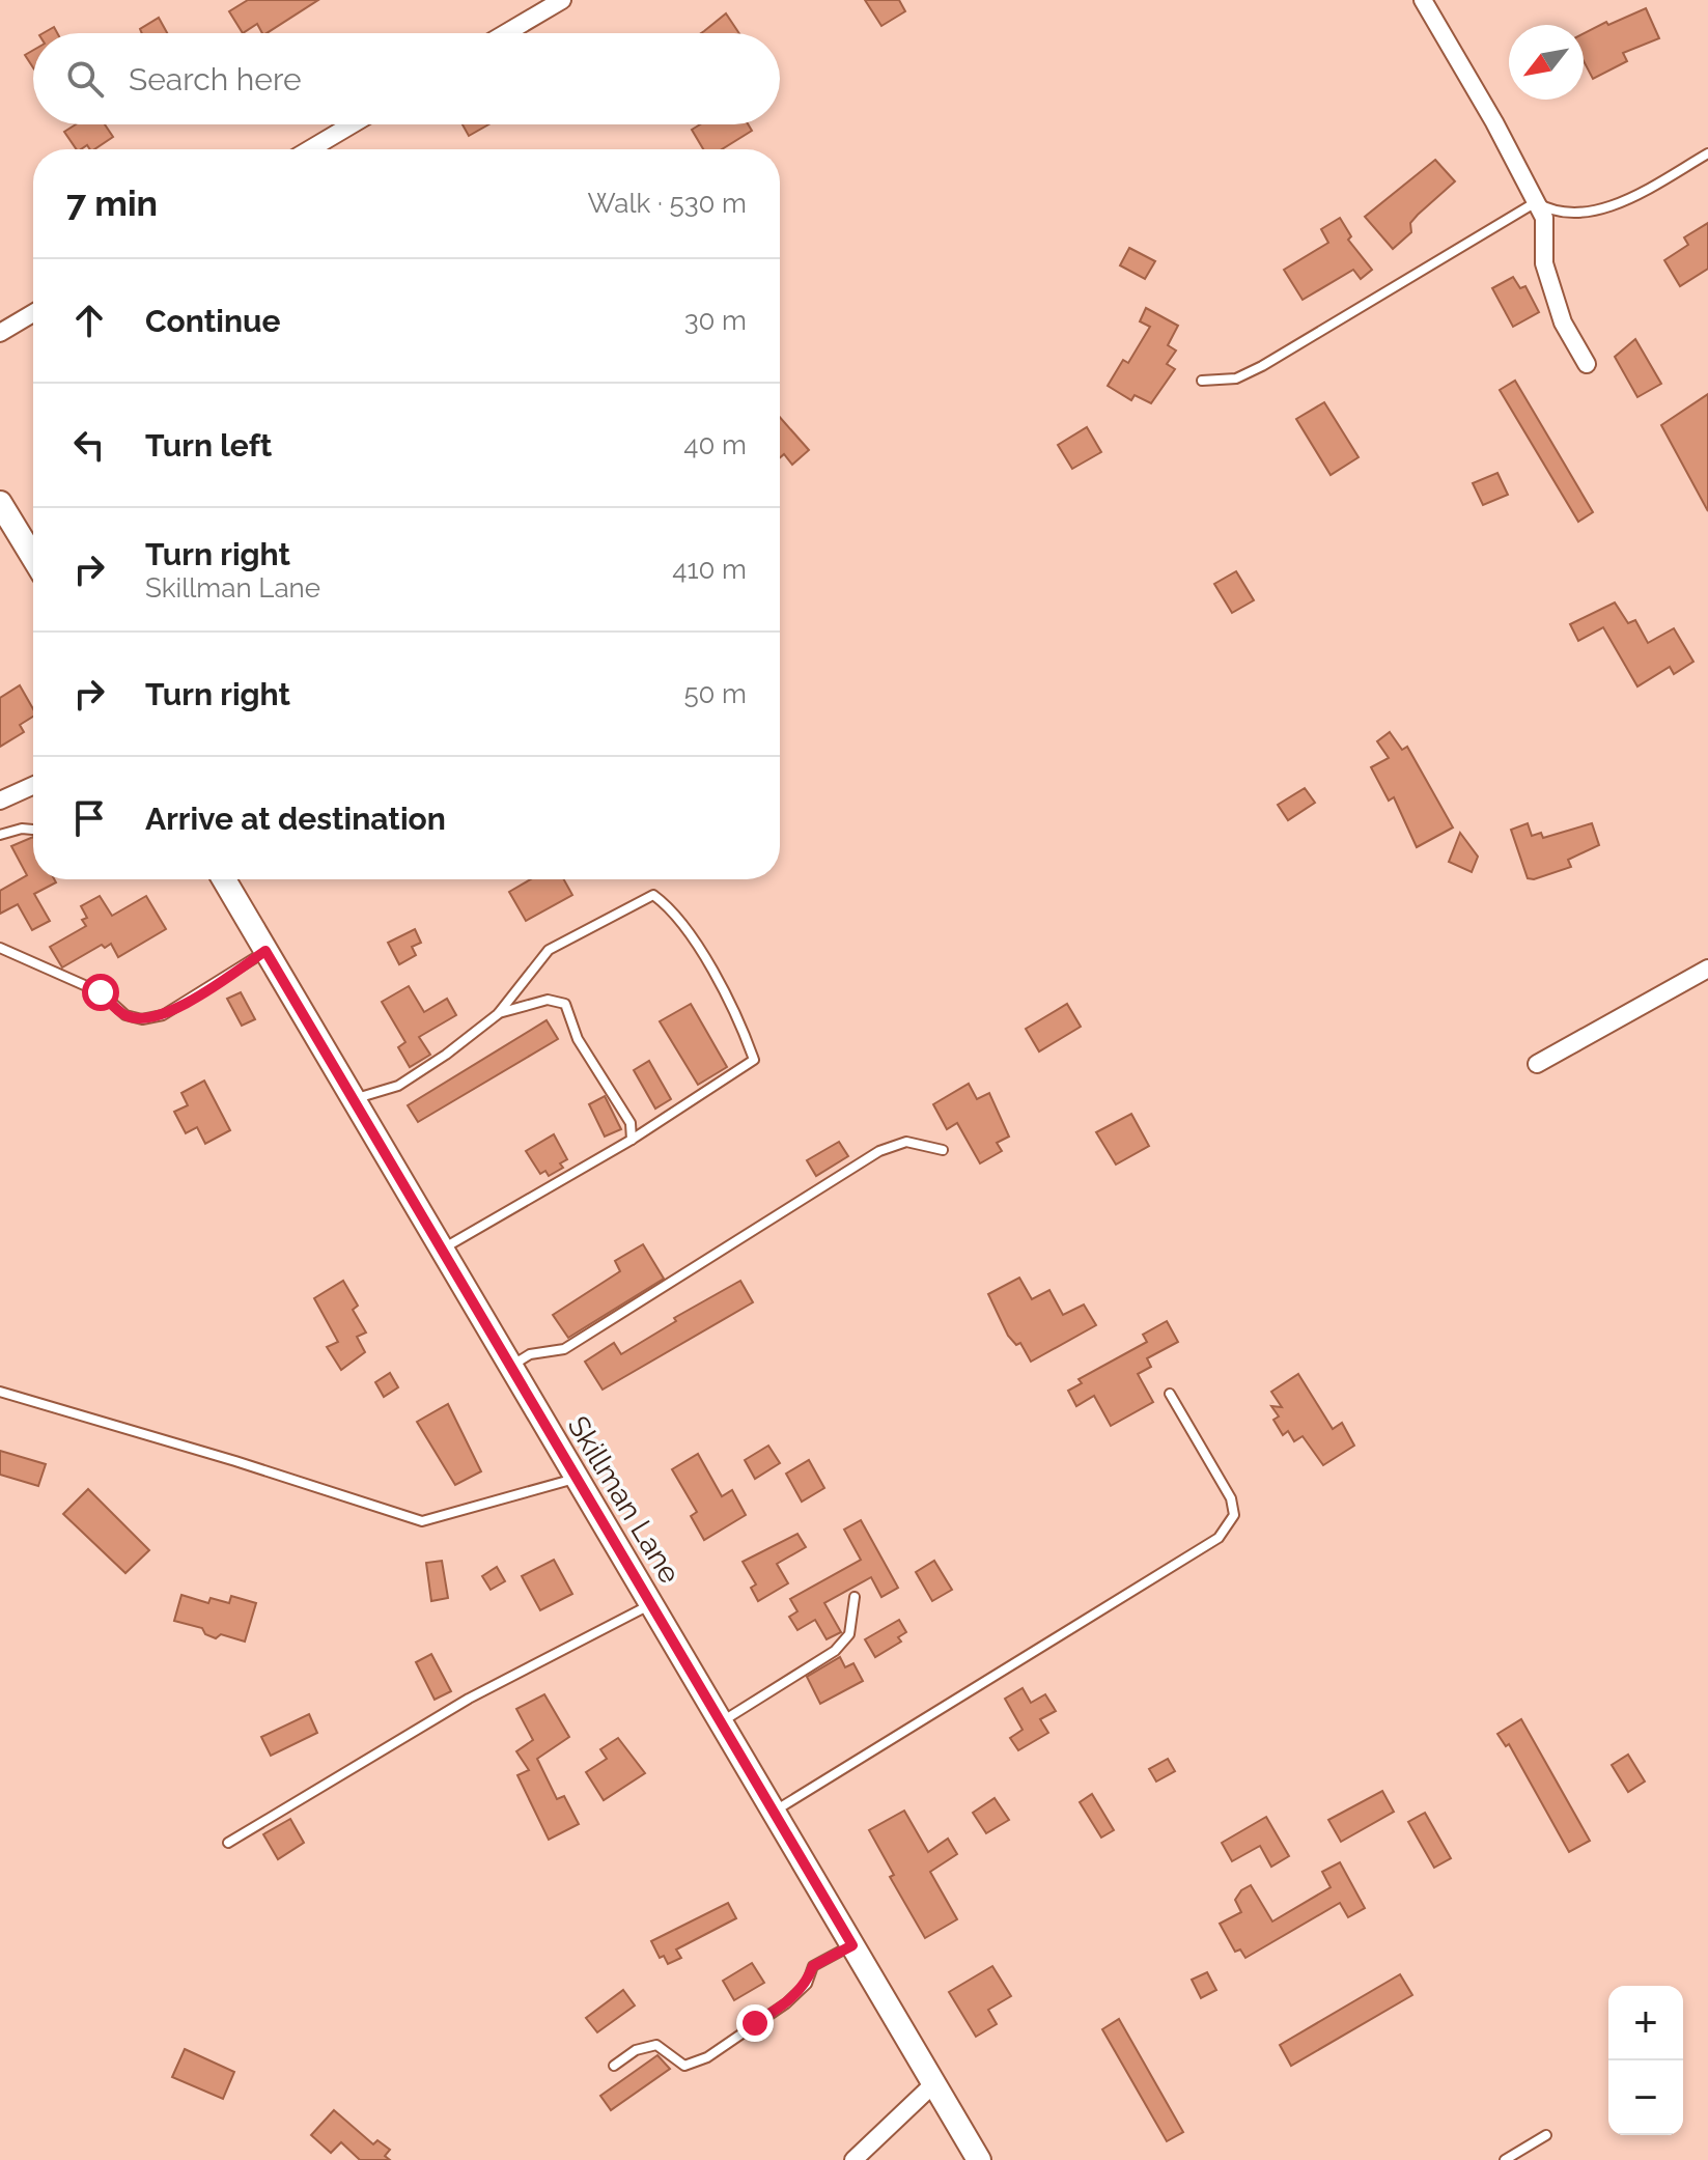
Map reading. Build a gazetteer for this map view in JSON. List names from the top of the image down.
{
  "streets": {
    "street": ["Skillman Lane"]
  },
  "north": "bottom left",
  "page": {
    "search": "Search here",
    "heading": ["7 min", "Walk · 530 m"],
    "list": [
      ["Continue", "30 m"],
      ["Turn left", "40 m"],
      ["Turn right", "Skillman Lane", "410 m"],
      ["Turn right", "50 m"],
      "Arrive at destination"
    ],
    "map_buttons": ["+", "−"]
  }
}
